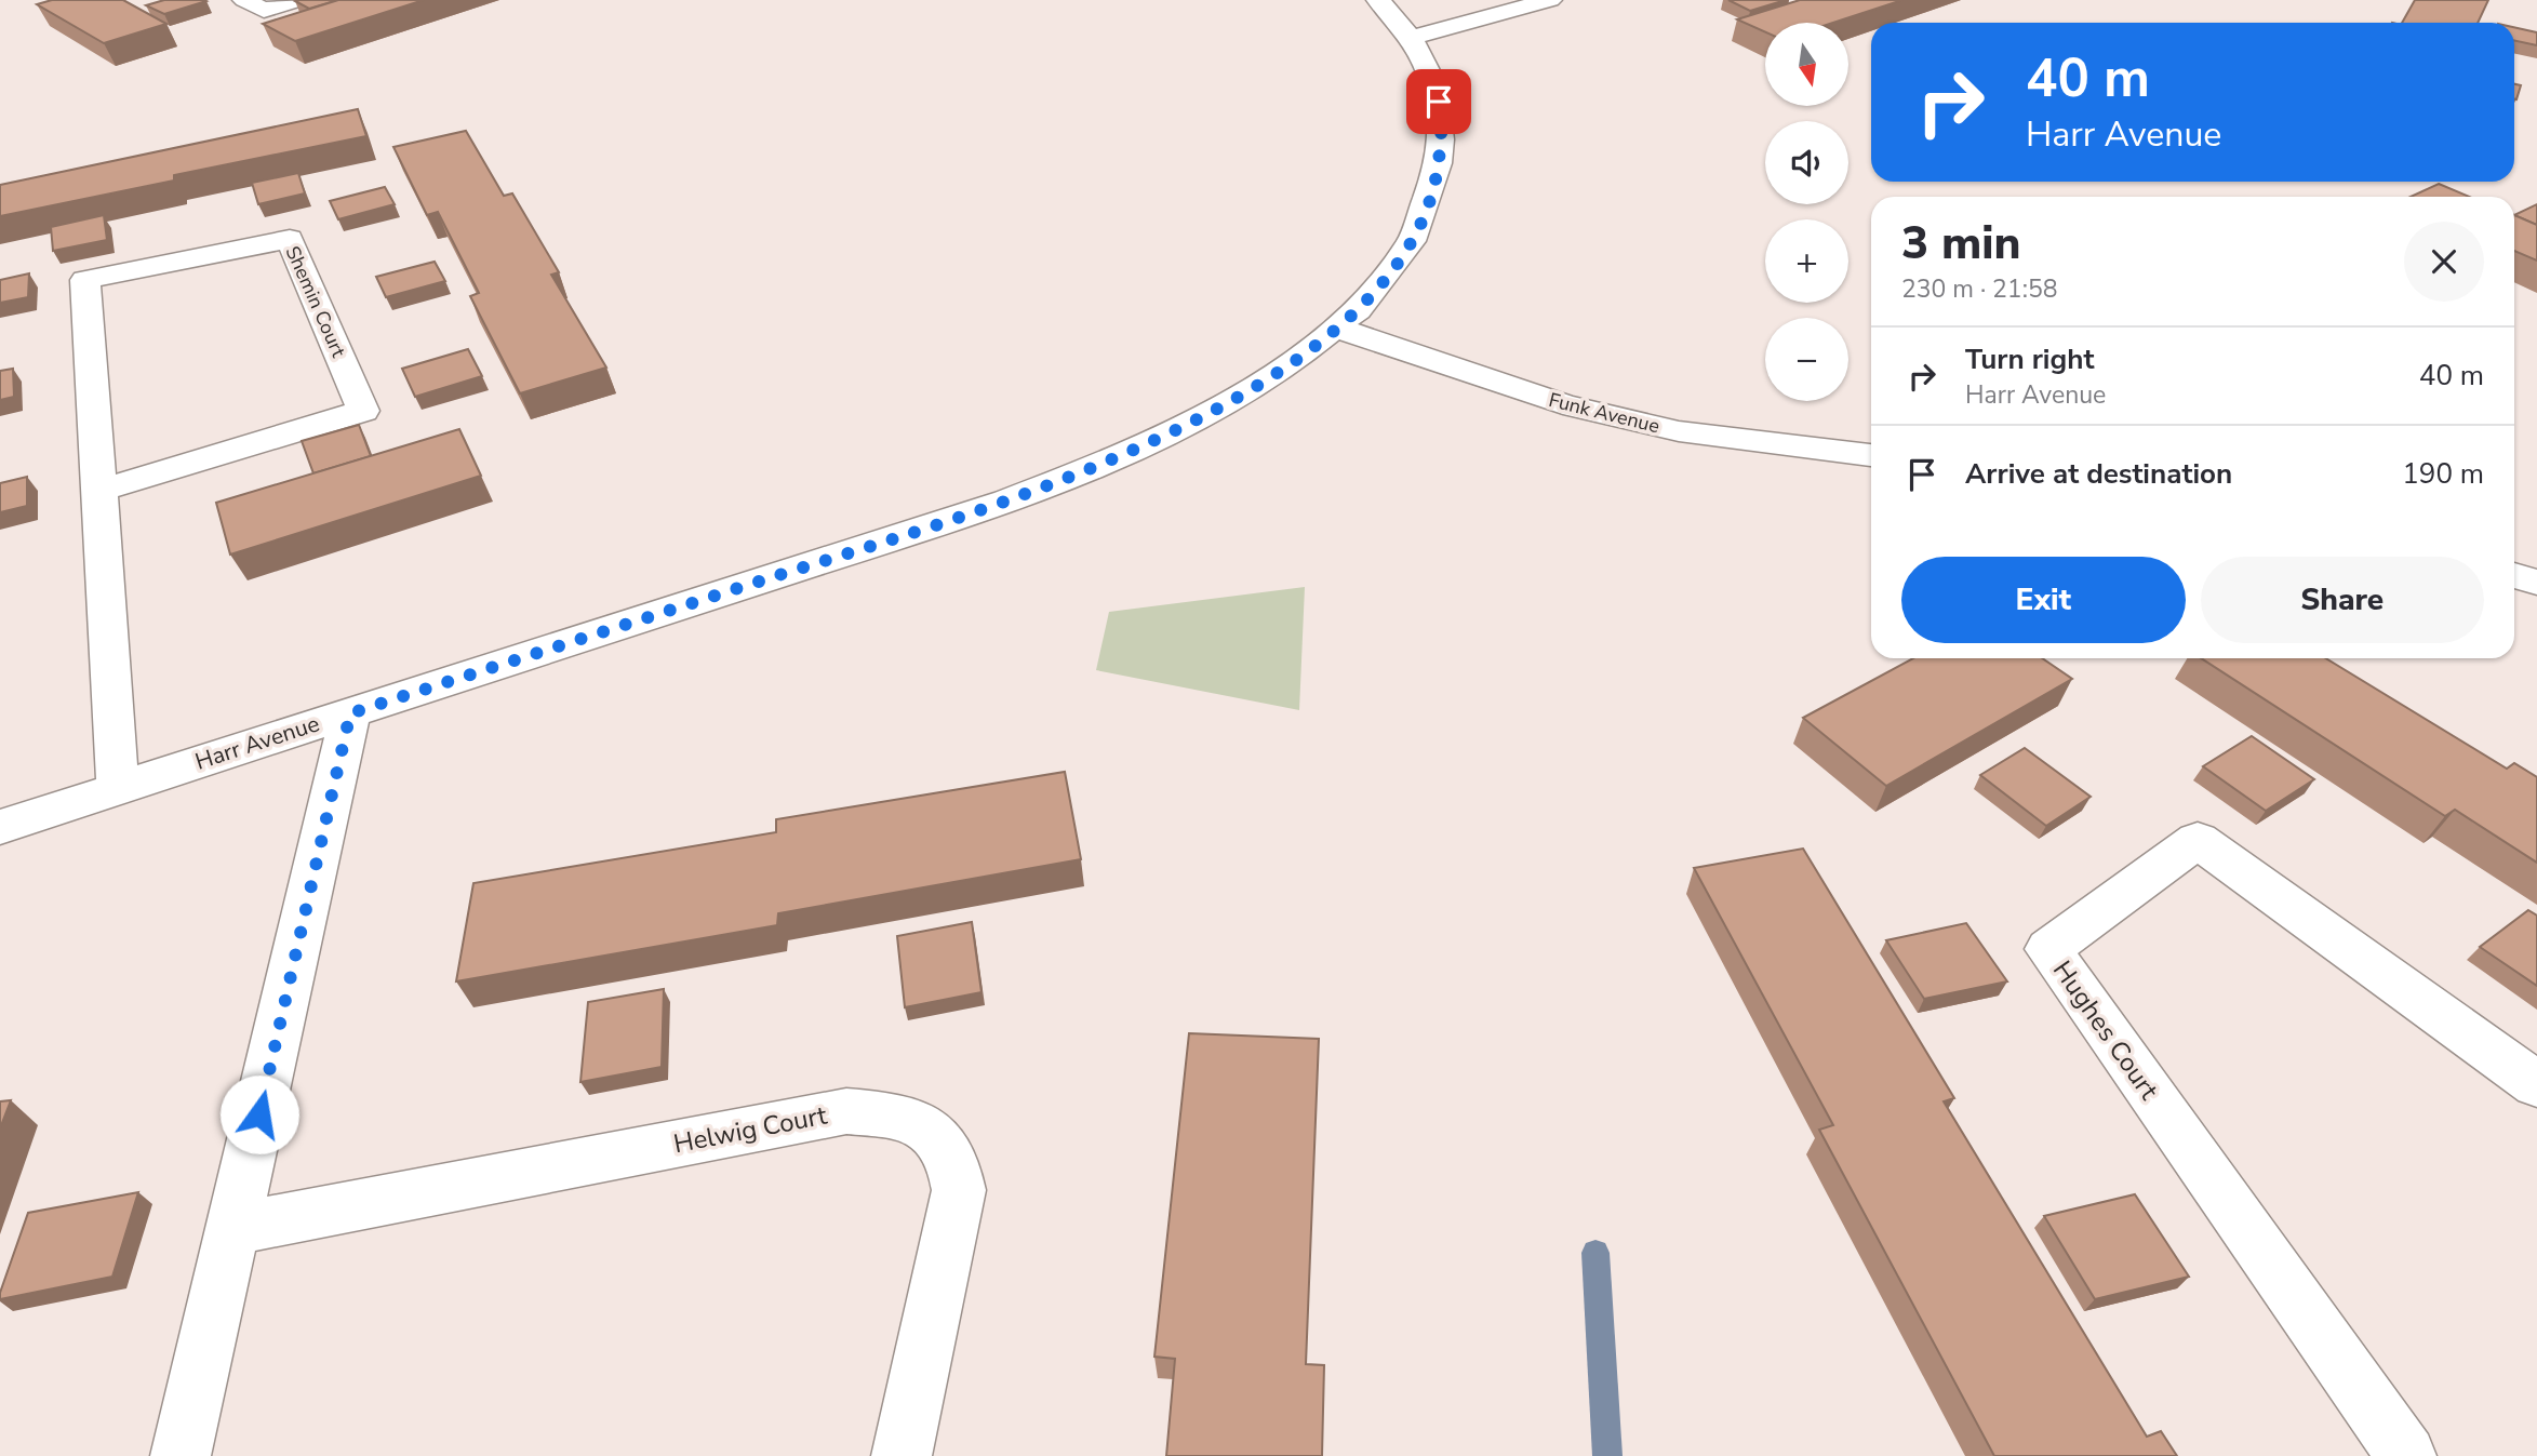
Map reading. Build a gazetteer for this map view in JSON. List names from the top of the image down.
{
  "streets": {
    "street": [
      "Shemin Court",
      "Funk Avenue",
      "Harr Avenue",
      "Hughes Court",
      "Helwig Court"
    ]
  },
  "crossings": [
    ["Shemin Court", "Harr Avenue"],
    ["Funk Avenue", "Harr Avenue"]
  ],
  "north": "bottom",
  "page": {
    "map_buttons": ["+", "−"],
    "turn": ["40 m", "Harr Avenue"],
    "heading": ["3 min", "230 m · 21:58"],
    "list": [
      {
        "name": "Turn right",
        "note": "Harr Avenue",
        "value": "40 m"
      },
      {
        "name": "Arrive at destination",
        "value": "190 m"
      }
    ],
    "buttons": ["Exit", "Share"]
  }
}
